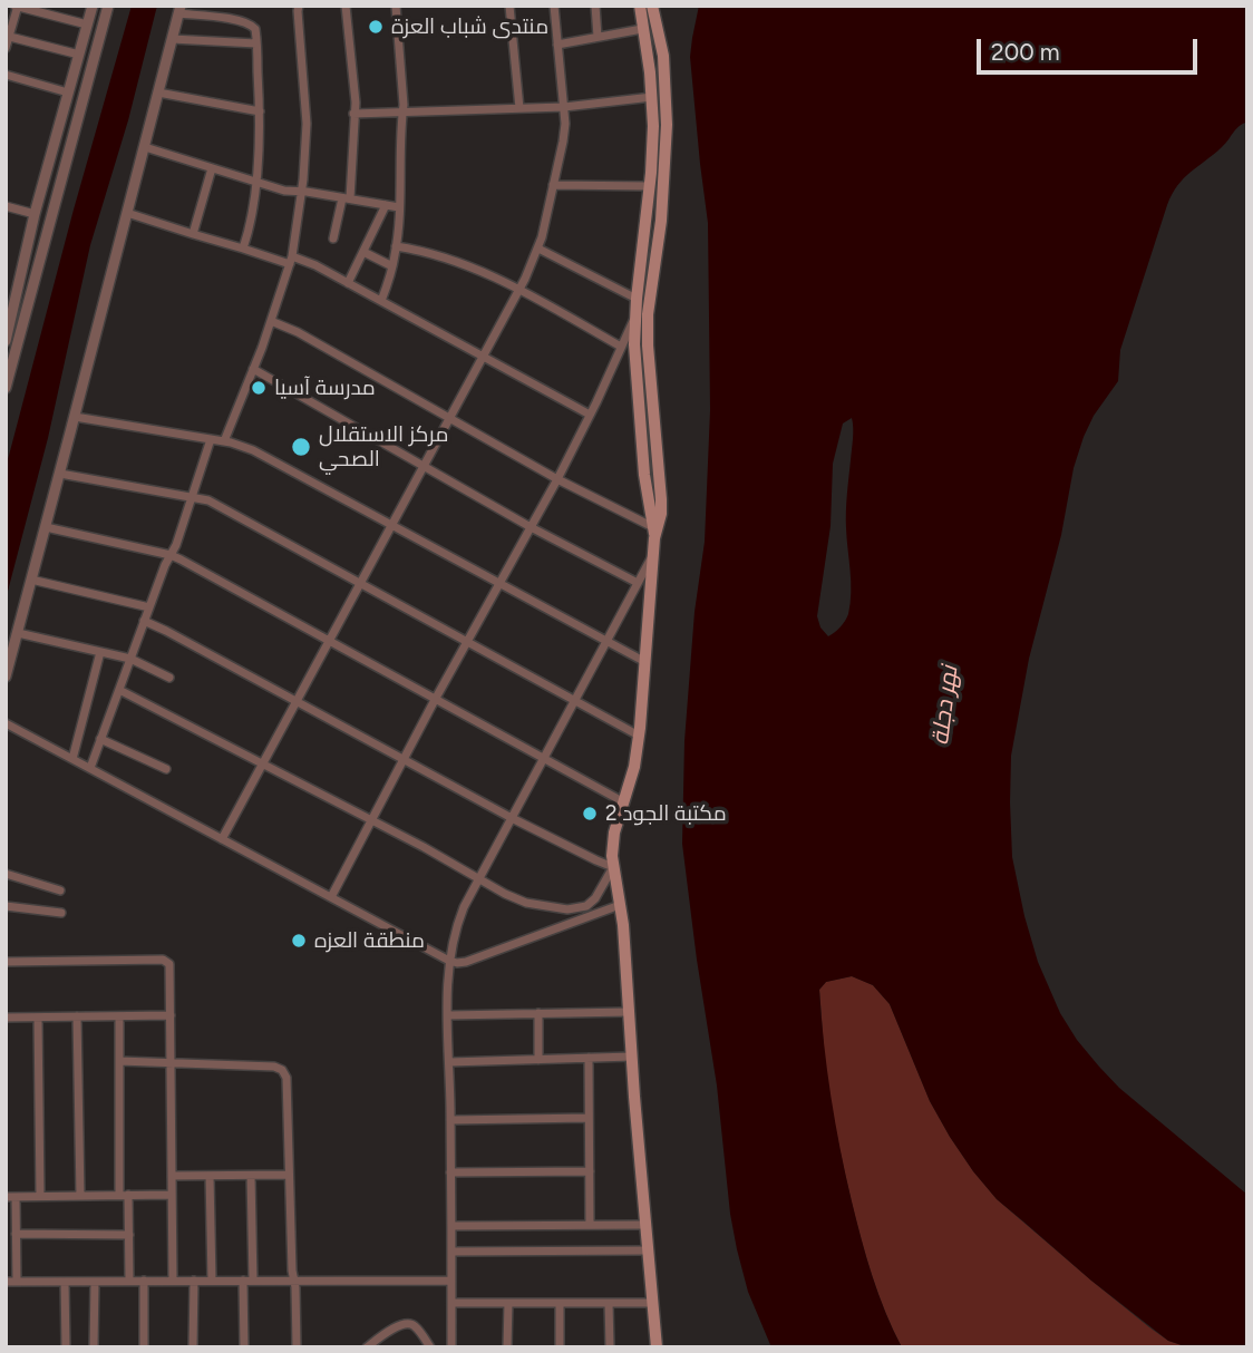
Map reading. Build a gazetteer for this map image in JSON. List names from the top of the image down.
{
  "water": ["نهر دجلة"],
  "places": [
    "منتدى شباب العزة",
    "مدرسة آسيا",
    "مركز الاستقلال الصحي",
    "مكتبة الجود 2",
    "منطقة العزه"
  ],
  "scale_bar": "200 m"
}
